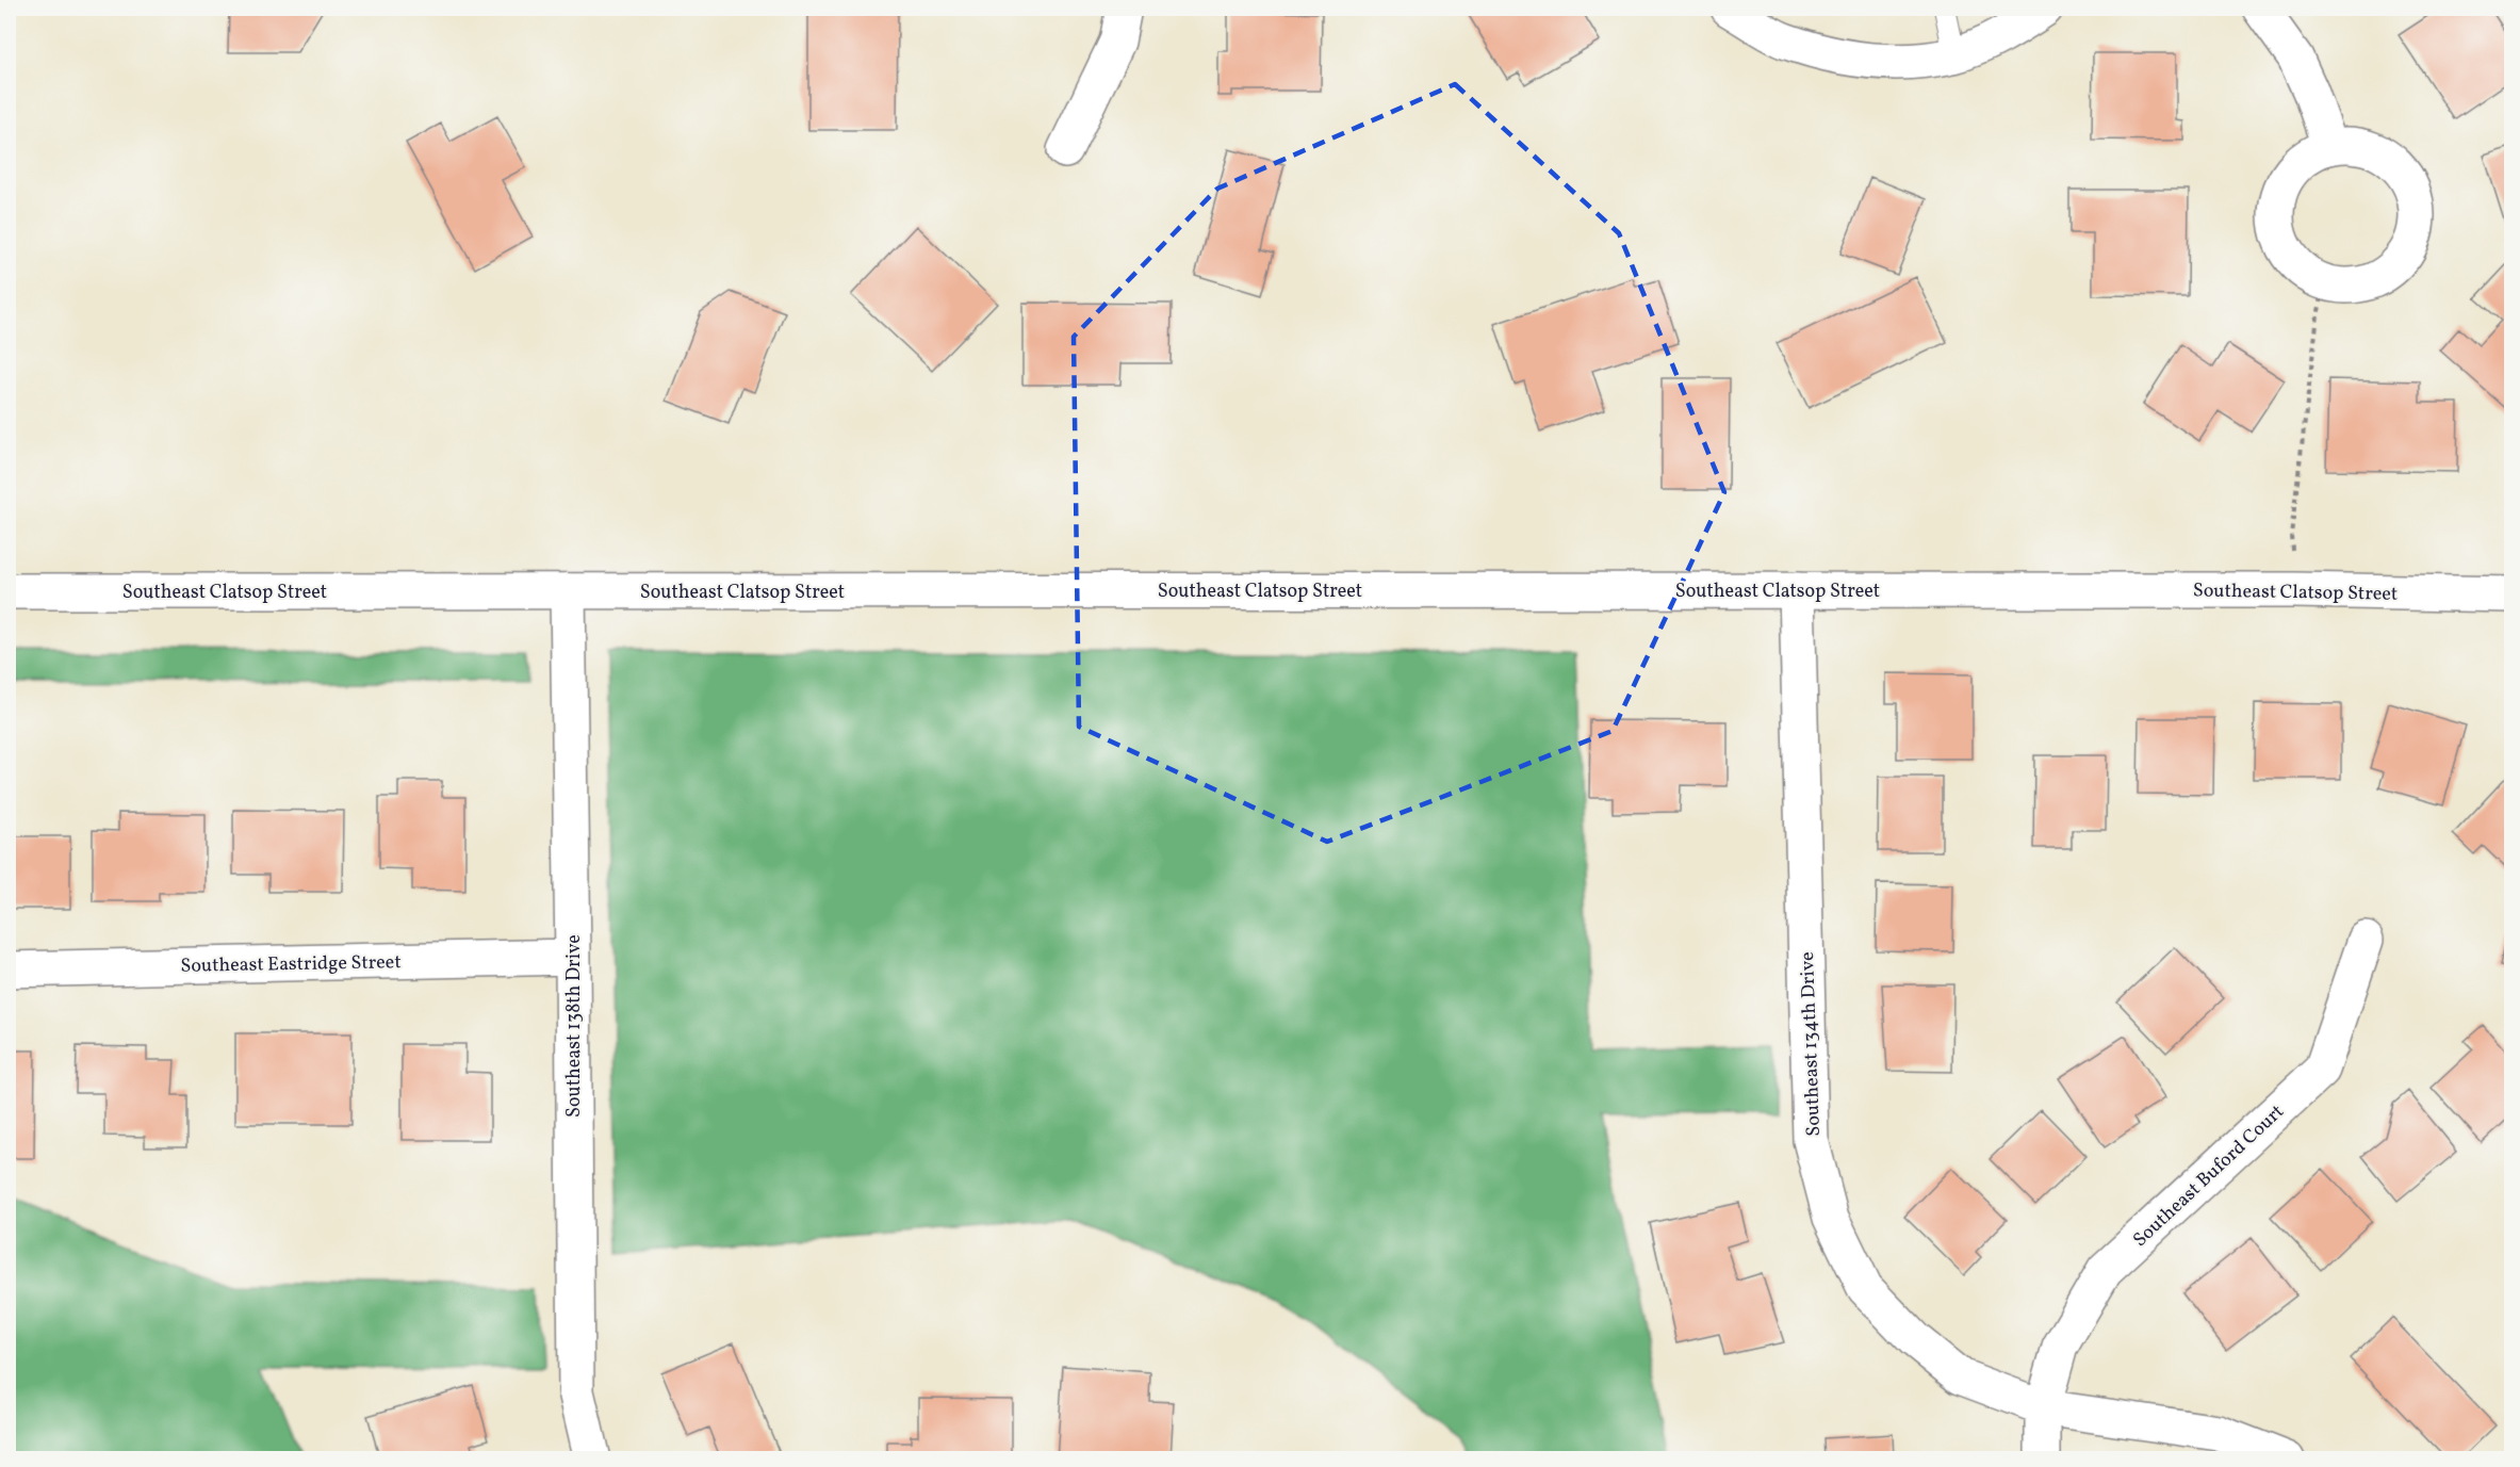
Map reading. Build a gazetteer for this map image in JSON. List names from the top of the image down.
{
  "streets": {
    "street": [
      "Southeast Clatsop Street",
      "Southeast Eastridge Street",
      "Southeast 138th Drive",
      "Southeast 134th Drive",
      "Southeast Buford Court"
    ]
  },
  "crossings": [
    ["Southeast Clatsop Street", "Southeast 138th Drive"],
    ["Southeast Clatsop Street", "Southeast 134th Drive"],
    ["Southeast Eastridge Street", "Southeast 138th Drive"],
    ["Southeast 134th Drive", "Southeast Buford Court"]
  ]
}
